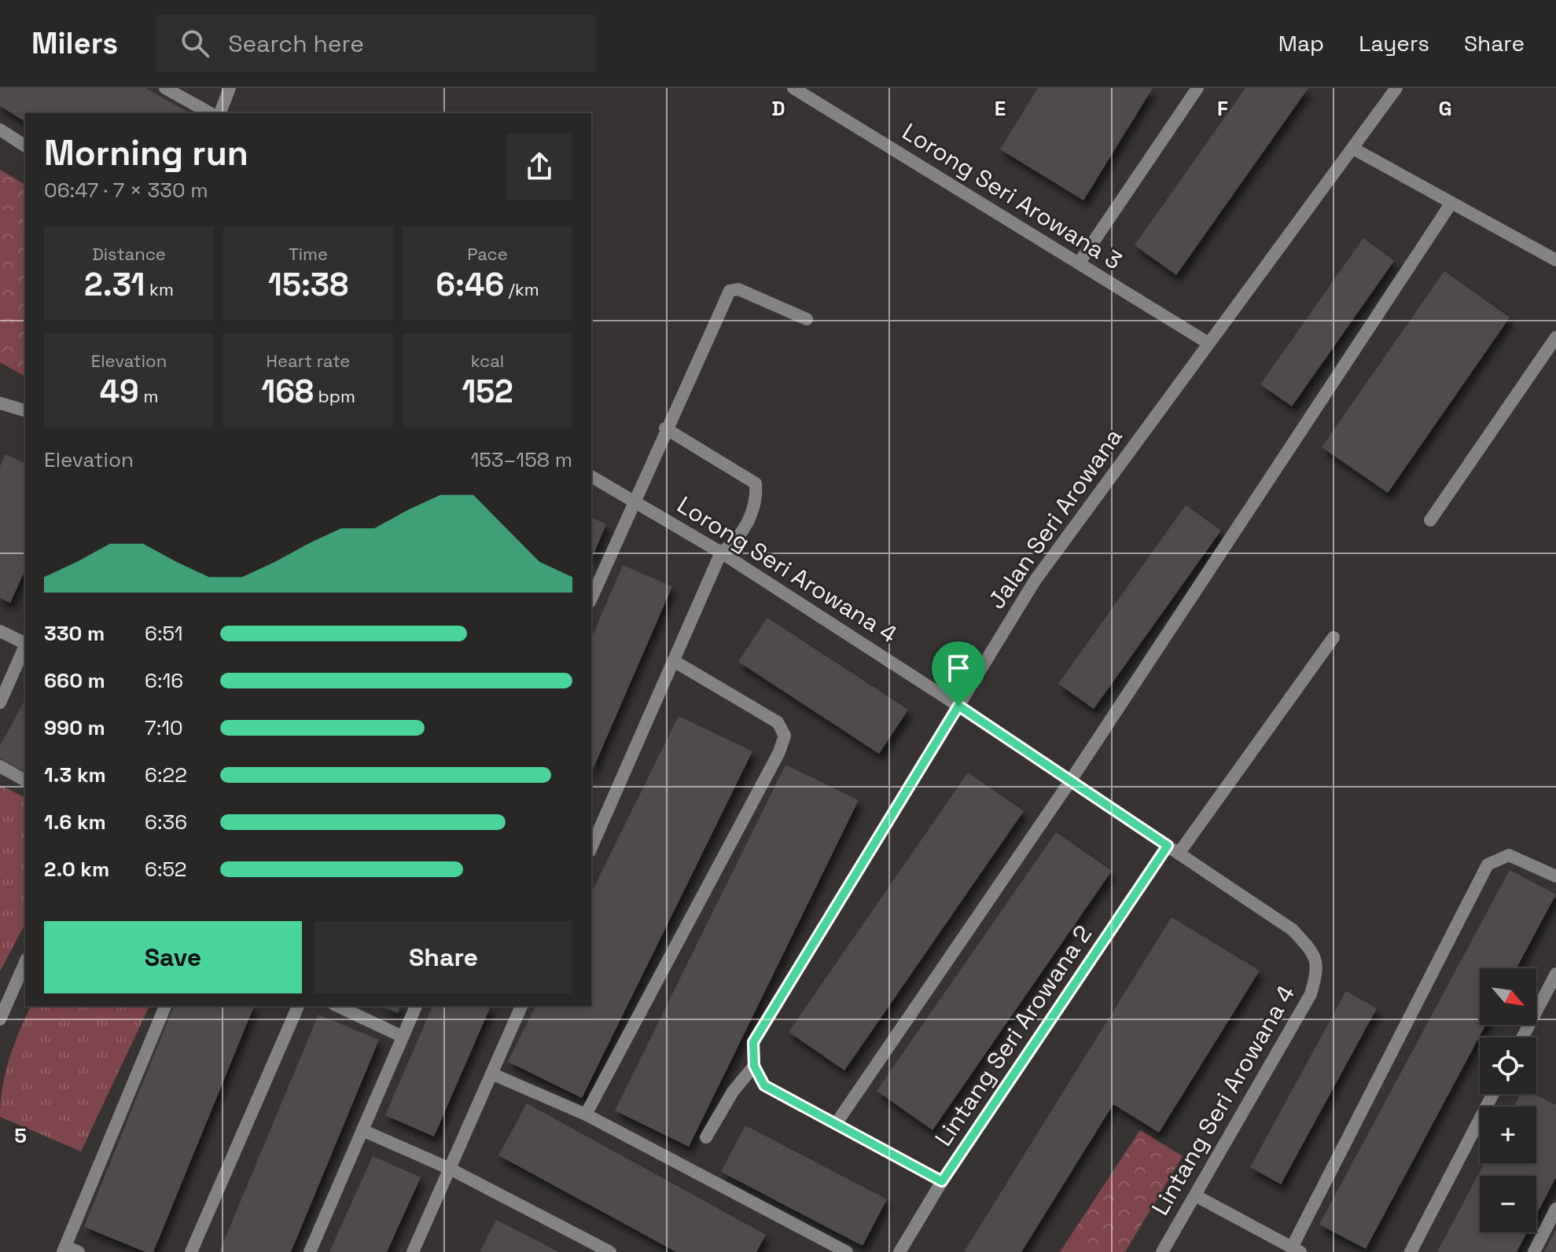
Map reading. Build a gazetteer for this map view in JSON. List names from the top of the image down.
{
  "streets": {
    "street": [
      "Lorong Seri Arowana 3",
      "Jalan Seri Arowana",
      "Lorong Seri Arowana 4",
      "Lintang Seri Arowana 2",
      "Lintang Seri Arowana 4"
    ]
  },
  "crossings": [
    ["Lorong Seri Arowana 3", "Jalan Seri Arowana"],
    ["Jalan Seri Arowana", "Lorong Seri Arowana 4"],
    ["Lorong Seri Arowana 4", "Lintang Seri Arowana 2"],
    ["Lorong Seri Arowana 4", "Lintang Seri Arowana 4"]
  ],
  "north": "bottom right",
  "page": {
    "header": "Milers",
    "search": "Search here",
    "nav": ["Map", "Layers", "Share"],
    "heading": ["Morning run", "06:47 · 7 × 330 m"],
    "stats": [
      ["Distance", "2.31 km"],
      ["Time", "15:38"],
      ["Pace", "6:46 /km"],
      ["Elevation", "49 m"],
      ["Heart rate", "168 bpm"],
      ["kcal", "152"]
    ],
    "chart": ["Elevation", "153–158 m"],
    "list": [
      {
        "name": "330 m",
        "note": "6:51"
      },
      {
        "name": "660 m",
        "note": "6:16"
      },
      {
        "name": "990 m",
        "note": "7:10"
      },
      {
        "name": "1.3 km",
        "note": "6:22"
      },
      {
        "name": "1.6 km",
        "note": "6:36"
      },
      {
        "name": "2.0 km",
        "note": "6:52"
      }
    ],
    "buttons": ["Save", "Share"],
    "map_buttons": ["+", "−"]
  },
  "grid": {
    "columns": [
      "D",
      "E",
      "F",
      "G"
    ],
    "rows": ["5"]
  }
}
